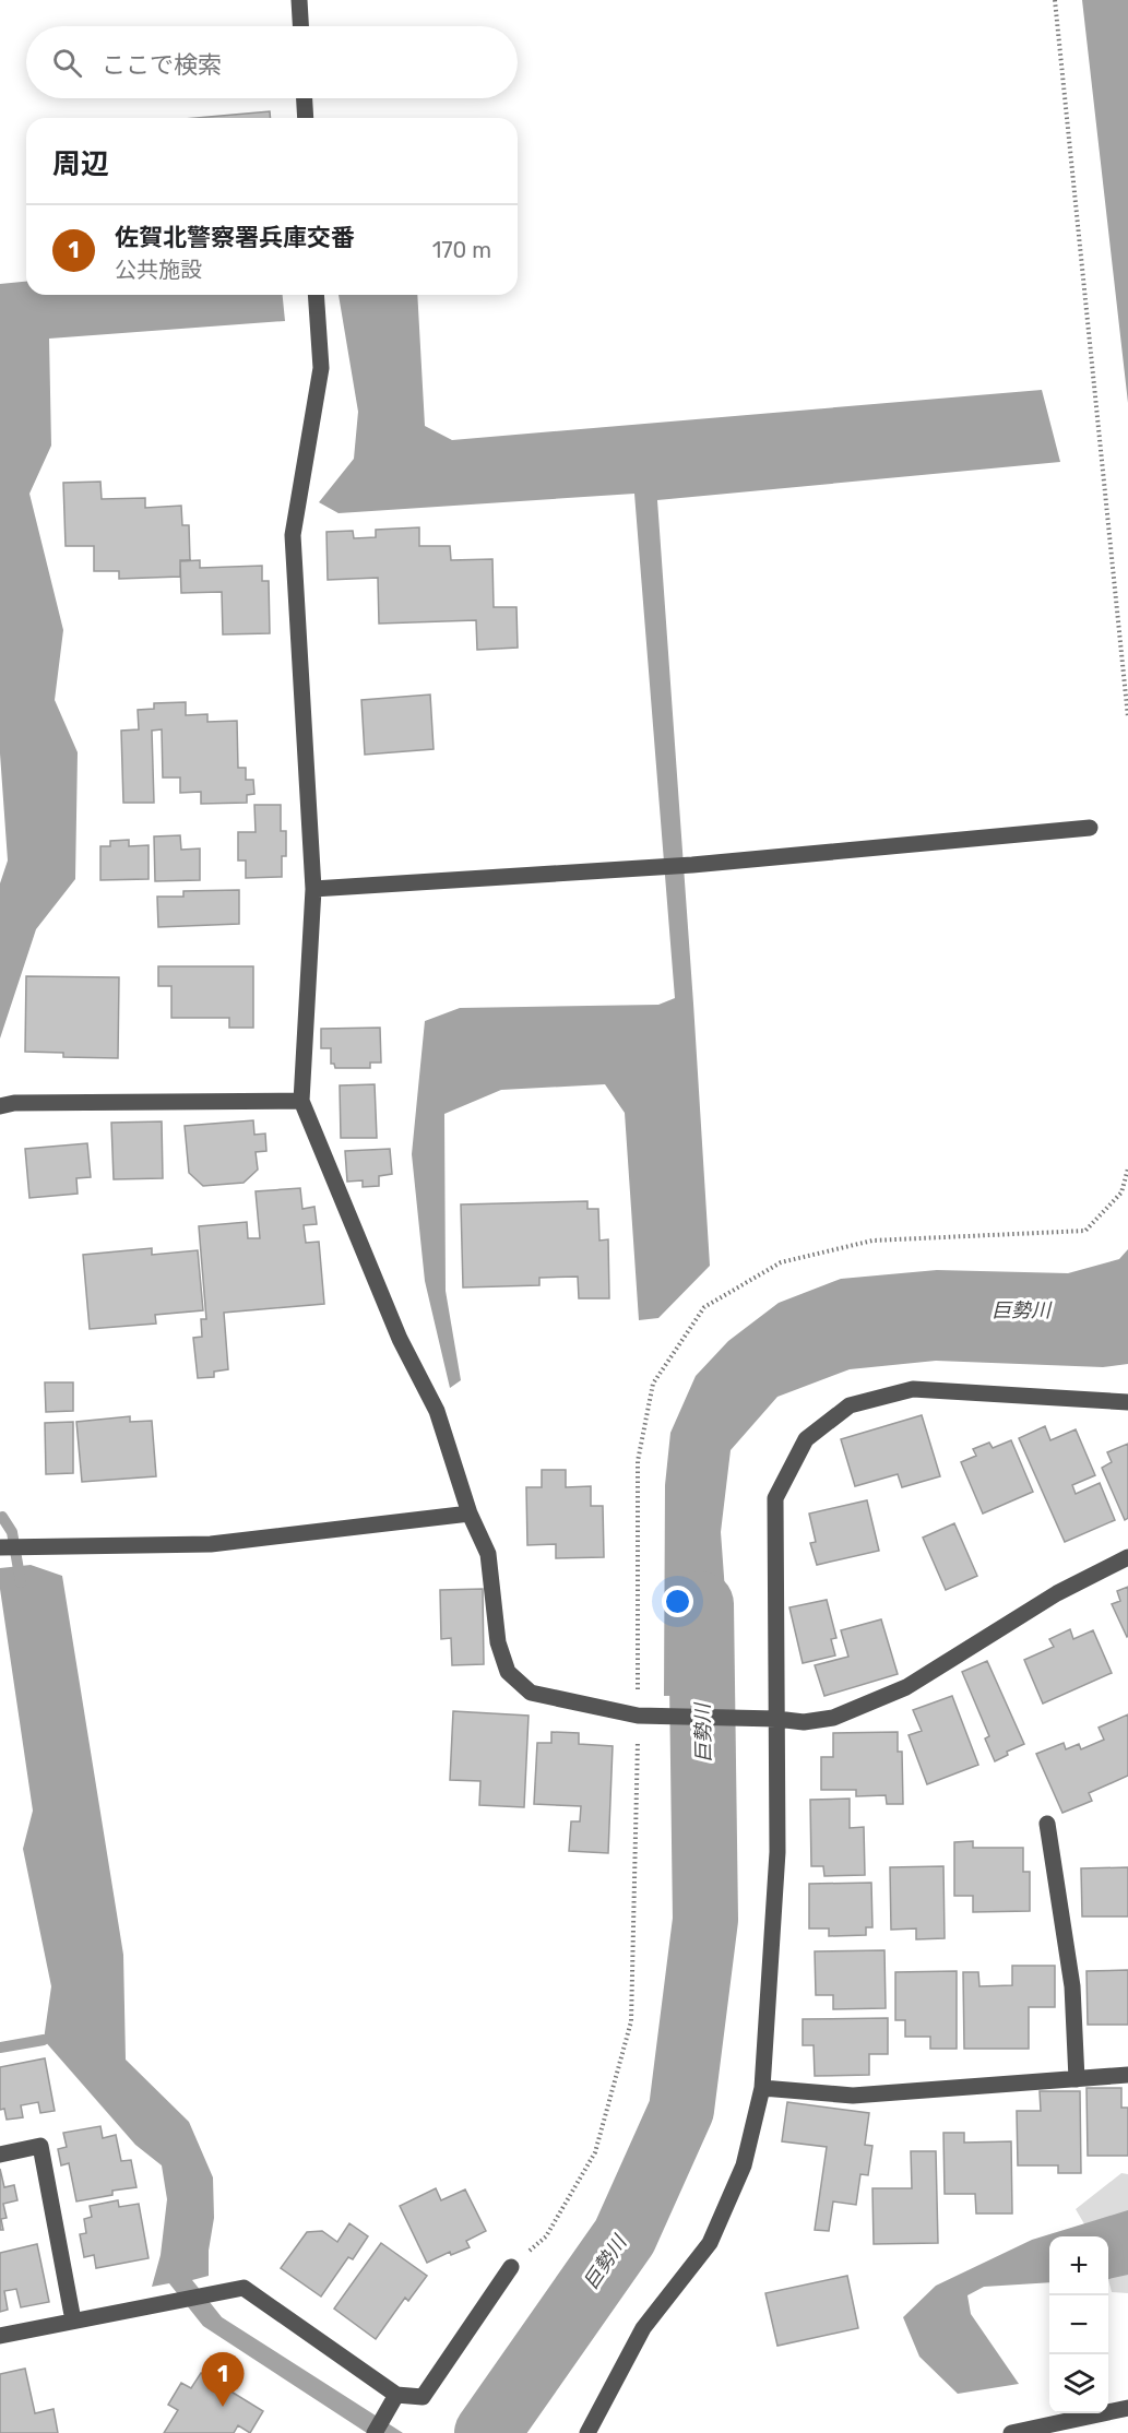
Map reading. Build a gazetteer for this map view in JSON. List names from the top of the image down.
{
  "water": ["巨勢川"],
  "page": {
    "search": "ここで検索",
    "heading": "周辺",
    "list": [
      {
        "mark": "1",
        "name": "佐賀北警察署兵庫交番",
        "note": "公共施設",
        "value": "170 m"
      }
    ],
    "map_buttons": ["+", "−"],
    "pins": "1"
  }
}
